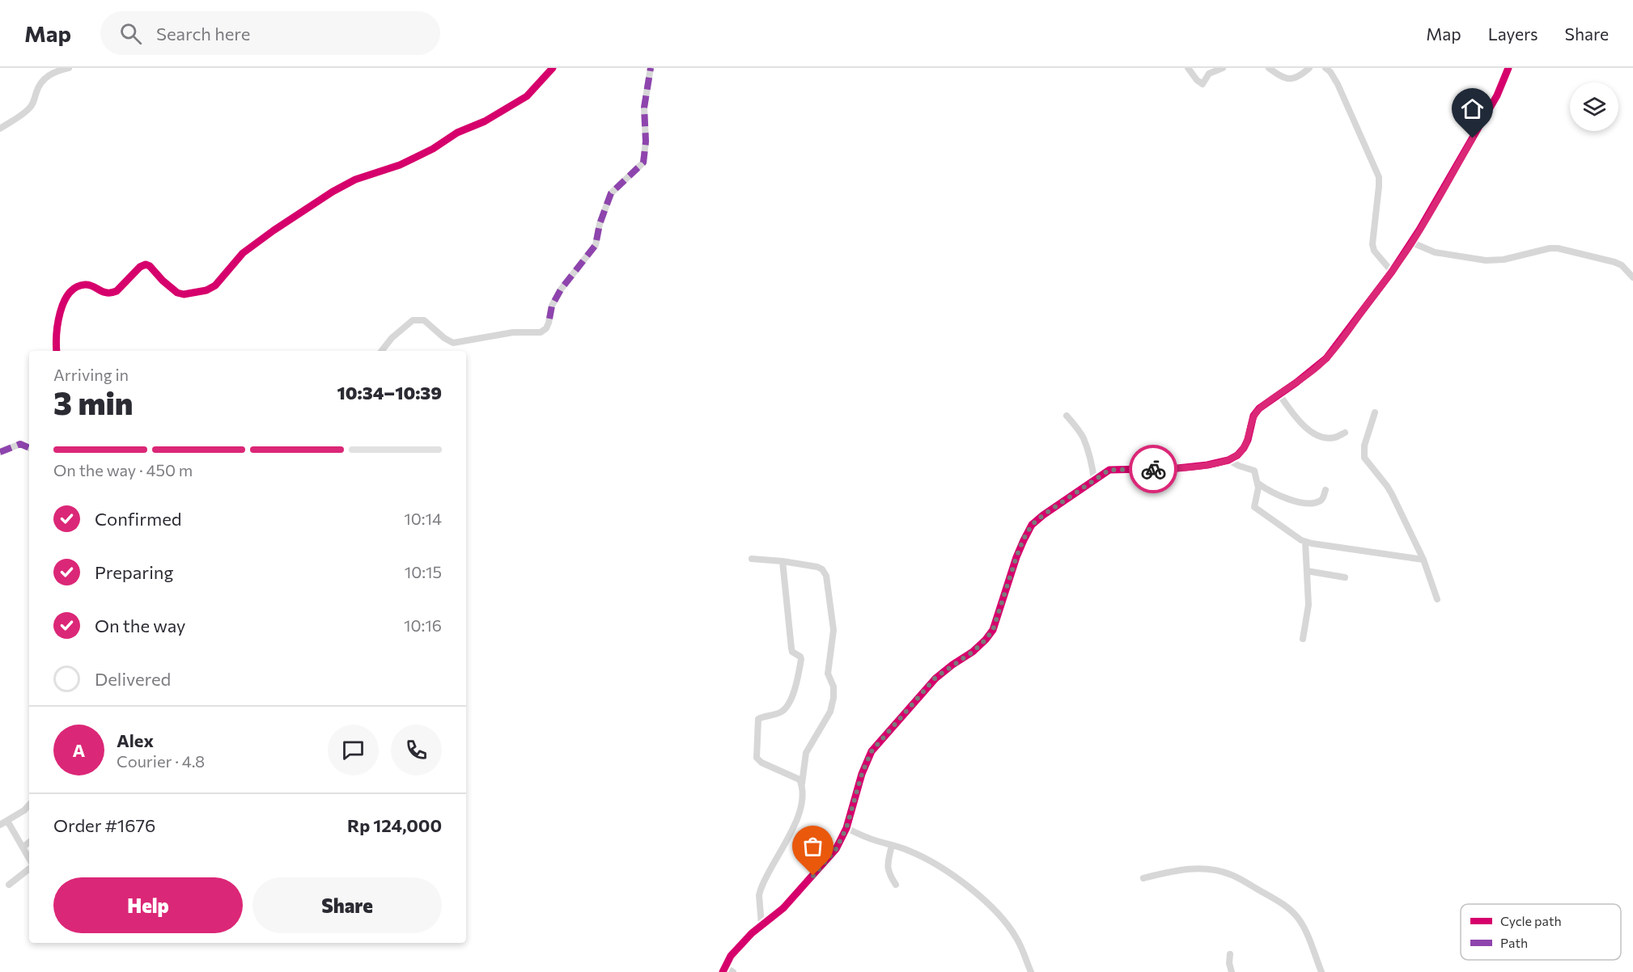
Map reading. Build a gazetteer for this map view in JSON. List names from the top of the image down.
{
  "legend": ["Cycle path", "Path"],
  "page": {
    "header": "Map",
    "search": "Search here",
    "nav": ["Map", "Layers", "Share"],
    "heading": ["3 min", "Arriving in", "10:34–10:39"],
    "panel": [
      "Alex",
      "Courier · 4.8",
      "Order #1676",
      "Rp 124,000"
    ],
    "bar": "On the way · 450 m",
    "list": [
      ["Confirmed", "10:14"],
      ["Preparing", "10:15"],
      ["On the way", "10:16"],
      "Delivered"
    ],
    "round": "A",
    "buttons": ["Help", "Share"]
  }
}
